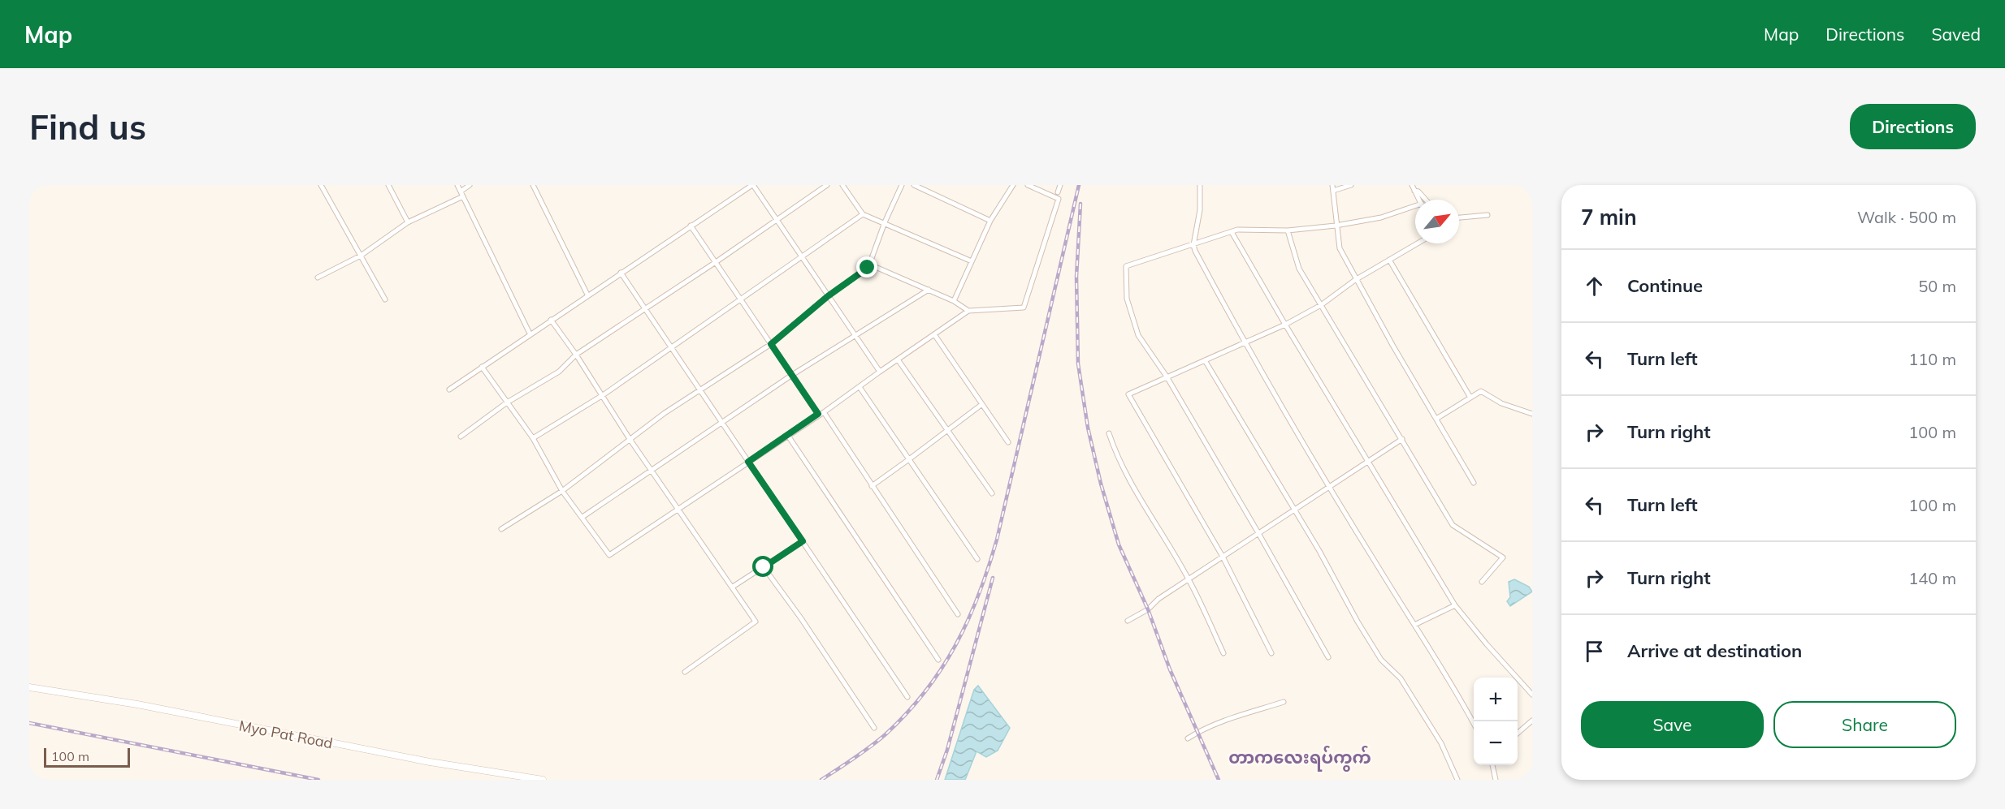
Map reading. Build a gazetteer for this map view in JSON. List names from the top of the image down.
{
  "streets": {
    "main road": ["Myo Pat Road"]
  },
  "districts": ["တာကလေးရပ်ကွက်"],
  "scale_bar": "100 m",
  "north": "top right",
  "page": {
    "header": "Map",
    "nav": ["Map", "Directions", "Saved"],
    "buttons": [
      "Directions",
      ["Save", "Share"]
    ],
    "title": "Find us",
    "heading": ["7 min", "Walk · 500 m"],
    "list": [
      ["Continue", "50 m"],
      ["Turn left", "110 m"],
      ["Turn right", "100 m"],
      ["Turn left", "100 m"],
      ["Turn right", "140 m"],
      "Arrive at destination"
    ],
    "map_buttons": ["+", "−"],
    "scale": "100 m"
  }
}
